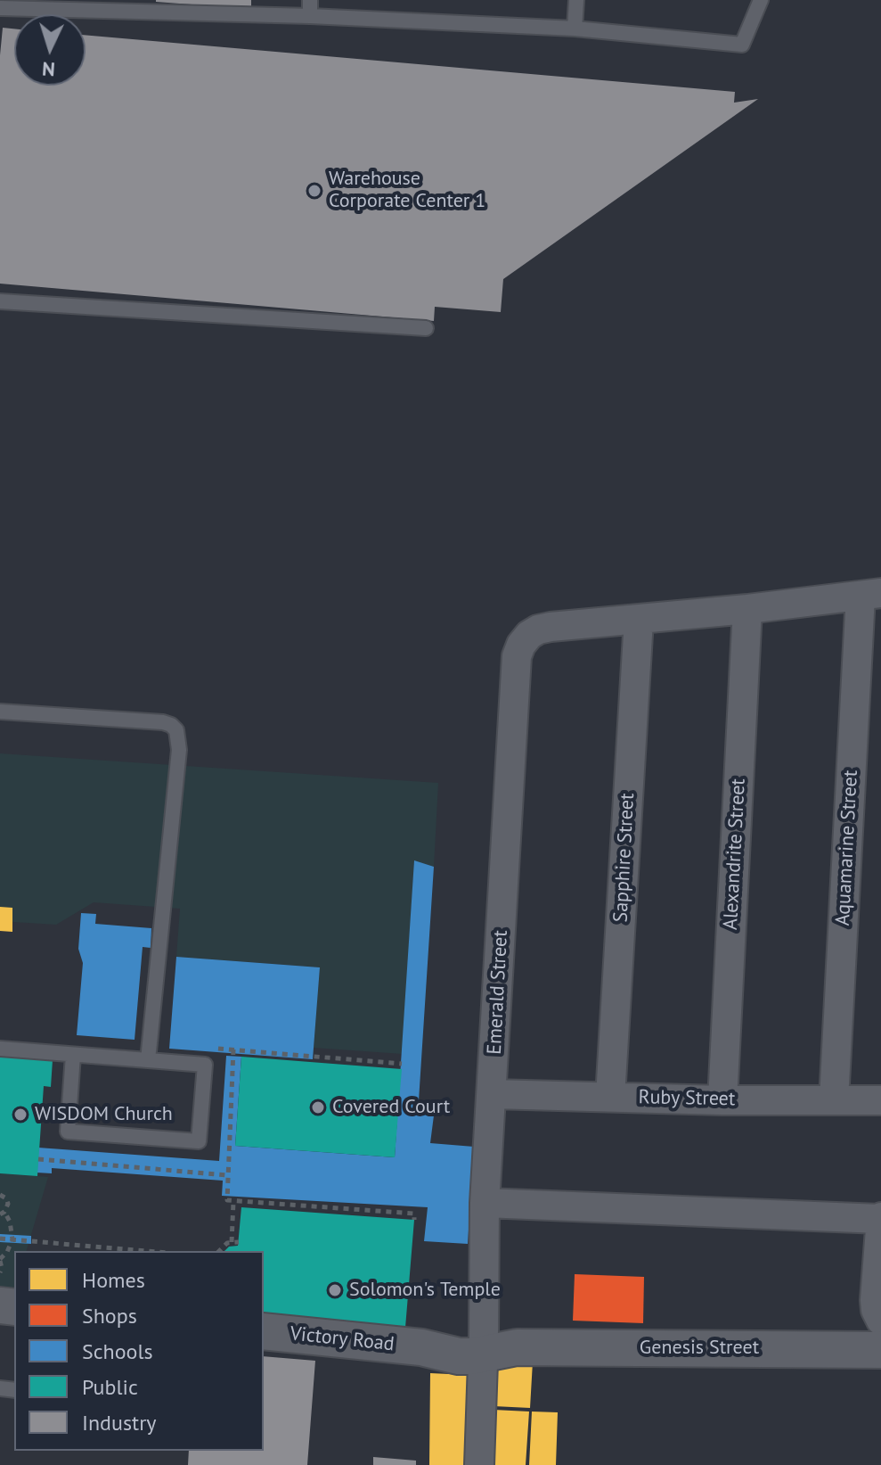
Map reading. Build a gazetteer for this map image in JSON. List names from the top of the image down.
{
  "streets": {
    "street": [
      "Aquamarine Street",
      "Alexandrite Street",
      "Sapphire Street",
      "Emerald Street",
      "Ruby Street",
      "Victory Road",
      "Genesis Street"
    ]
  },
  "crossings": [
    ["Aquamarine Street", "Ruby Street"],
    ["Alexandrite Street", "Ruby Street"],
    ["Sapphire Street", "Emerald Street"],
    ["Sapphire Street", "Ruby Street"],
    ["Emerald Street", "Ruby Street"],
    ["Emerald Street", "Victory Road"],
    ["Emerald Street", "Genesis Street"],
    ["Victory Road", "Genesis Street"]
  ],
  "places": [
    "Warehouse Corporate Center 1",
    "Covered Court",
    "WISDOM Church",
    "Solomon's Temple"
  ],
  "legend": [
    "Homes",
    "Shops",
    "Schools",
    "Public",
    "Industry"
  ],
  "north": "bottom"
}
